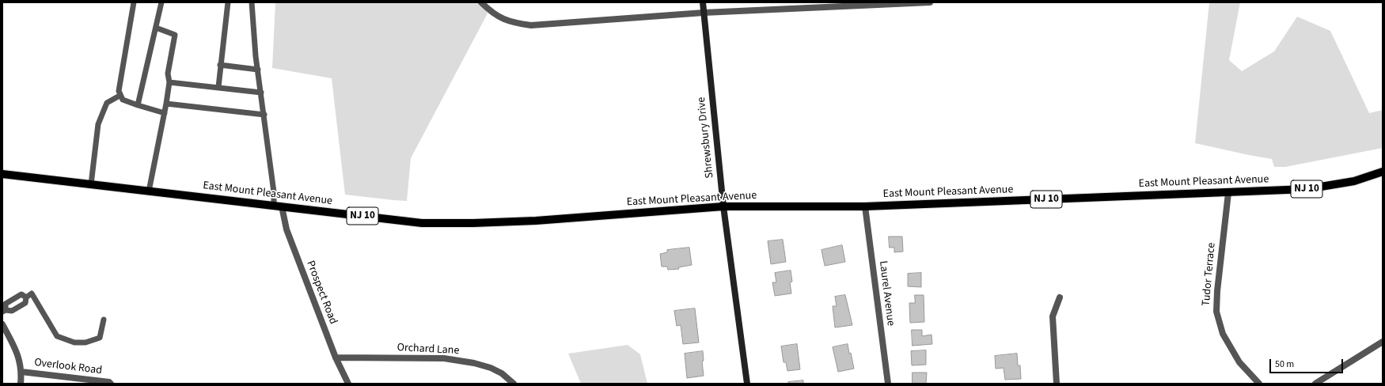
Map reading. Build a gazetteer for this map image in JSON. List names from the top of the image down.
{
  "streets": {
    "main road": ["Shrewsbury Drive", "East Mount Pleasant Avenue", "NJ 10"],
    "street": [
      "Tudor Terrace",
      "Prospect Road",
      "Laurel Avenue",
      "Orchard Lane",
      "Overlook Road"
    ]
  },
  "crossings": [
    ["Shrewsbury Drive", "East Mount Pleasant Avenue"],
    ["East Mount Pleasant Avenue", "Tudor Terrace"],
    ["East Mount Pleasant Avenue", "Prospect Road"],
    ["East Mount Pleasant Avenue", "Laurel Avenue"],
    ["Prospect Road", "Orchard Lane"]
  ],
  "scale_bar": "50 m"
}
